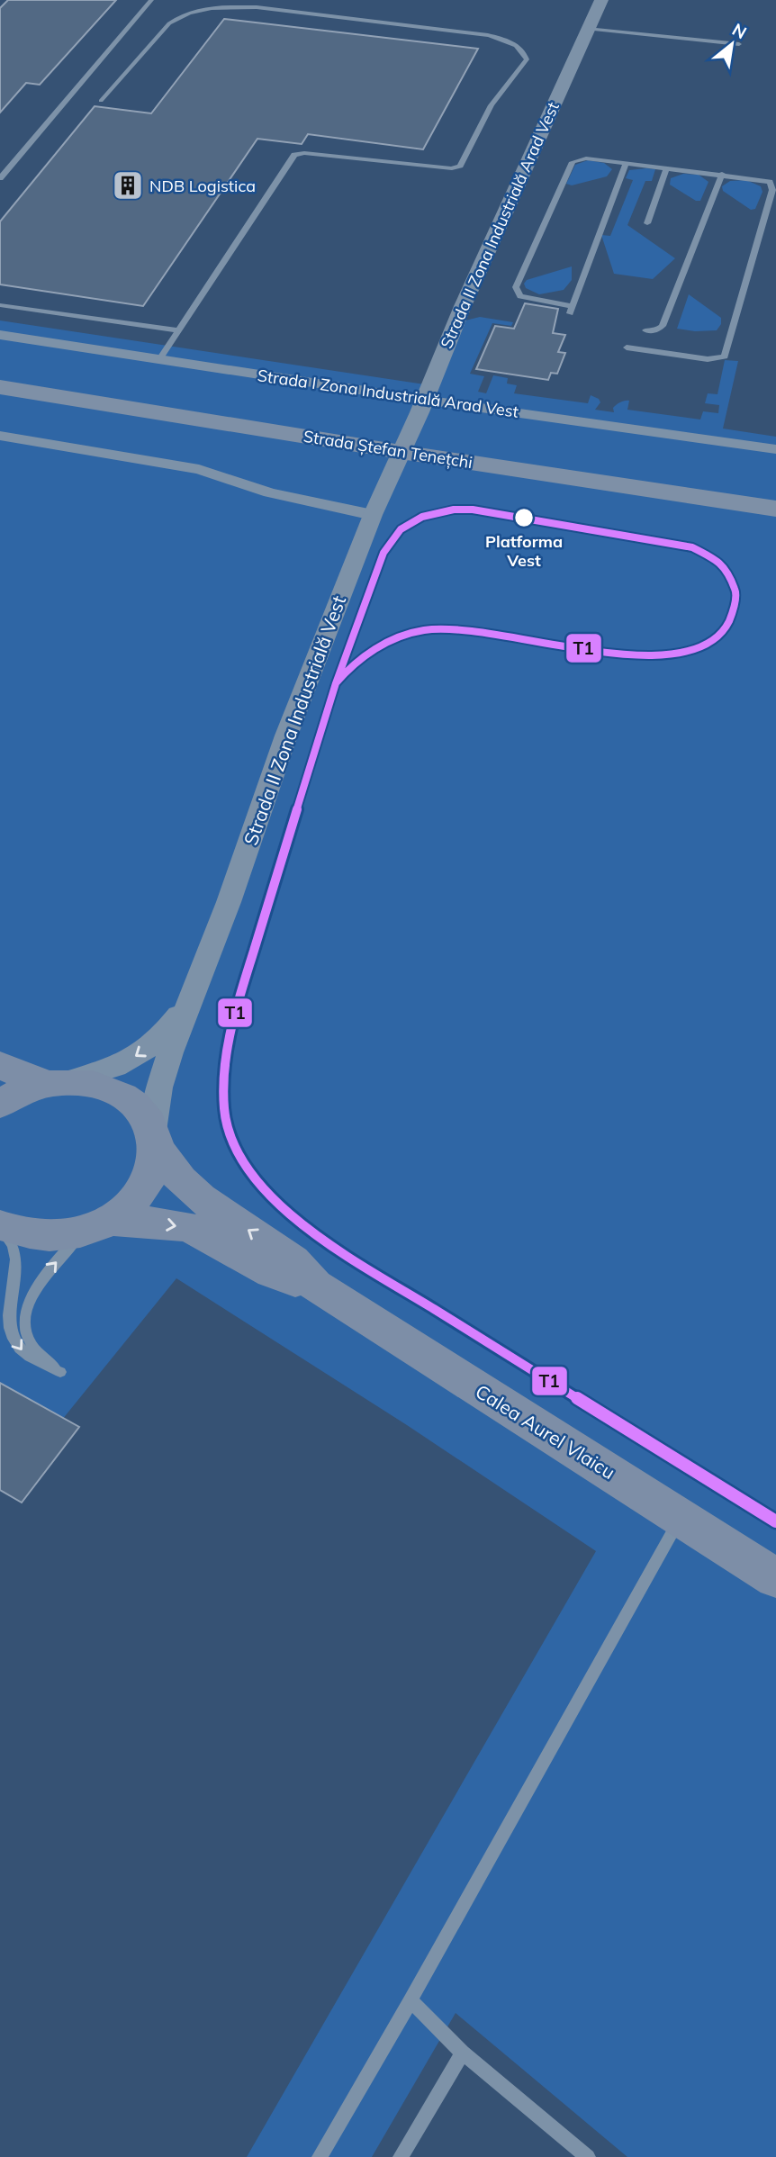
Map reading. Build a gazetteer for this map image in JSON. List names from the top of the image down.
{
  "streets": {
    "highway": ["Strada Ștefan Tenețchi"],
    "main road": ["Calea Aurel Vlaicu"],
    "street": ["Strada II Zona Industrială Arad Vest", "Strada I Zona Industrială Arad Vest", "Strada II Zona Industrială Vest"]
  },
  "crossings": [
    ["Strada II Zona Industrială Arad Vest", "Strada I Zona Industrială Arad Vest"],
    ["Strada II Zona Industrială Arad Vest", "Strada Ștefan Tenețchi"],
    ["Strada II Zona Industrială Arad Vest", "Strada II Zona Industrială Vest"],
    ["Strada Ștefan Tenețchi", "Strada II Zona Industrială Vest"],
    ["Strada II Zona Industrială Vest", "Calea Aurel Vlaicu"]
  ],
  "places": {
    "building": ["NDB Logistica"],
    "other": ["Platforma Vest"]
  },
  "lines": ["transit line T1"],
  "north": "top right"
}
